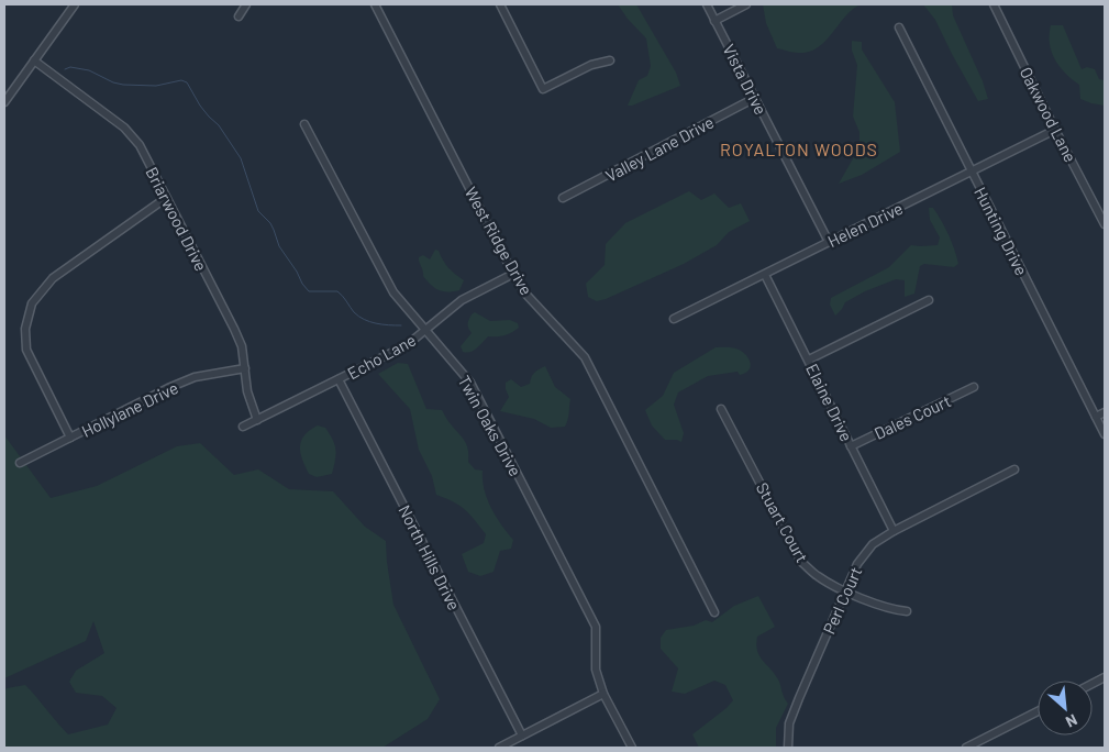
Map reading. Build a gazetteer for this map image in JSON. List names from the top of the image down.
{
  "streets": {
    "street": [
      "Vista Drive",
      "Oakwood Lane",
      "Valley Lane Drive",
      "Briarwood Drive",
      "Helen Drive",
      "Hunting Drive",
      "West Ridge Drive",
      "Echo Lane",
      "Elaine Drive",
      "Hollylane Drive",
      "Dales Court",
      "Twin Oaks Drive",
      "Stuart Court",
      "North Hills Drive",
      "Perl Court"
    ]
  },
  "crossings": [
    ["Vista Drive", "Valley Lane Drive"],
    ["Vista Drive", "Helen Drive"],
    ["Oakwood Lane", "Helen Drive"],
    ["Briarwood Drive", "Echo Lane"],
    ["Briarwood Drive", "Hollylane Drive"],
    ["Helen Drive", "Hunting Drive"],
    ["Helen Drive", "Elaine Drive"],
    ["West Ridge Drive", "Echo Lane"],
    ["Echo Lane", "Twin Oaks Drive"],
    ["Echo Lane", "North Hills Drive"],
    ["Elaine Drive", "Dales Court"],
    ["Elaine Drive", "Perl Court"],
    ["Stuart Court", "Perl Court"]
  ],
  "districts": ["ROYALTON WOODS"],
  "north": "bottom right"
}
